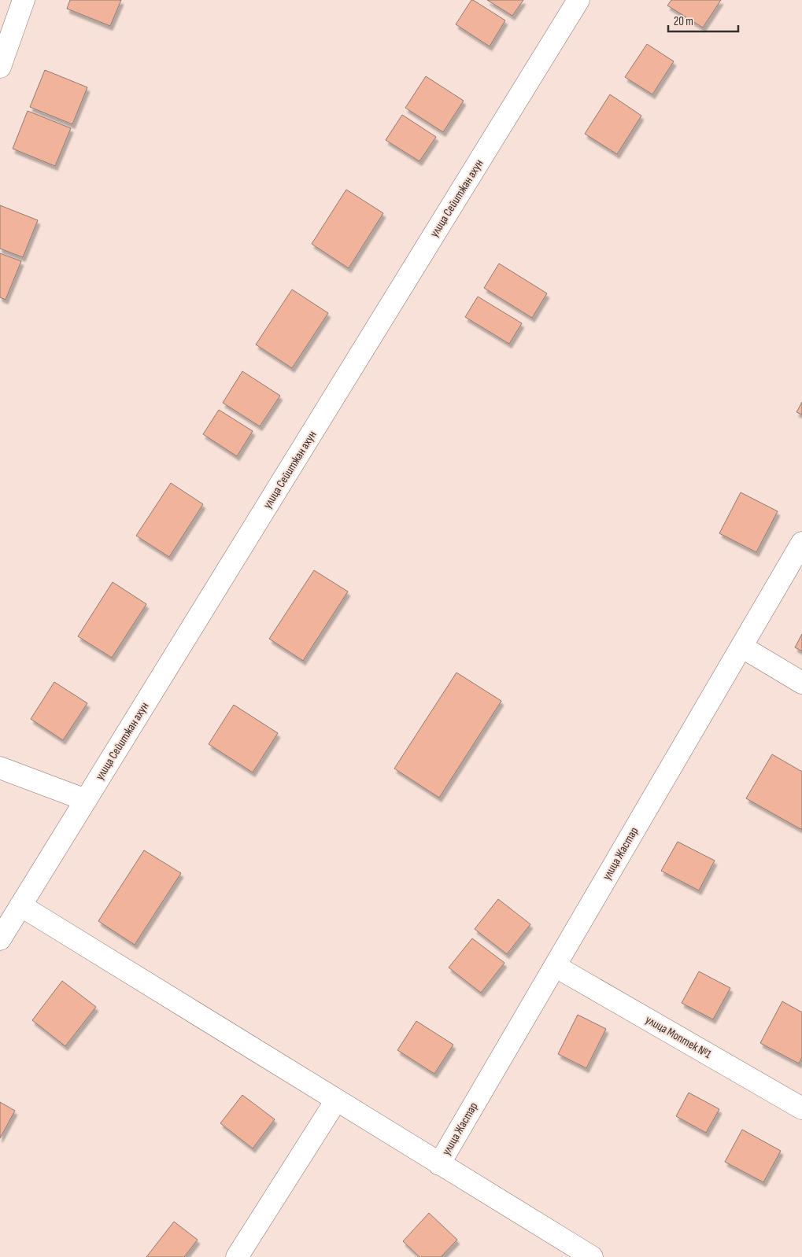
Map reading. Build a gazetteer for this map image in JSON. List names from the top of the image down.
{
  "streets": {
    "street": ["улица Сейитжан ахун", "улица Жастар", "улица Моптек №1"]
  },
  "crossings": [
    ["улица Жастар", "улица Моптек №1"]
  ],
  "scale_bar": "20 m"
}
